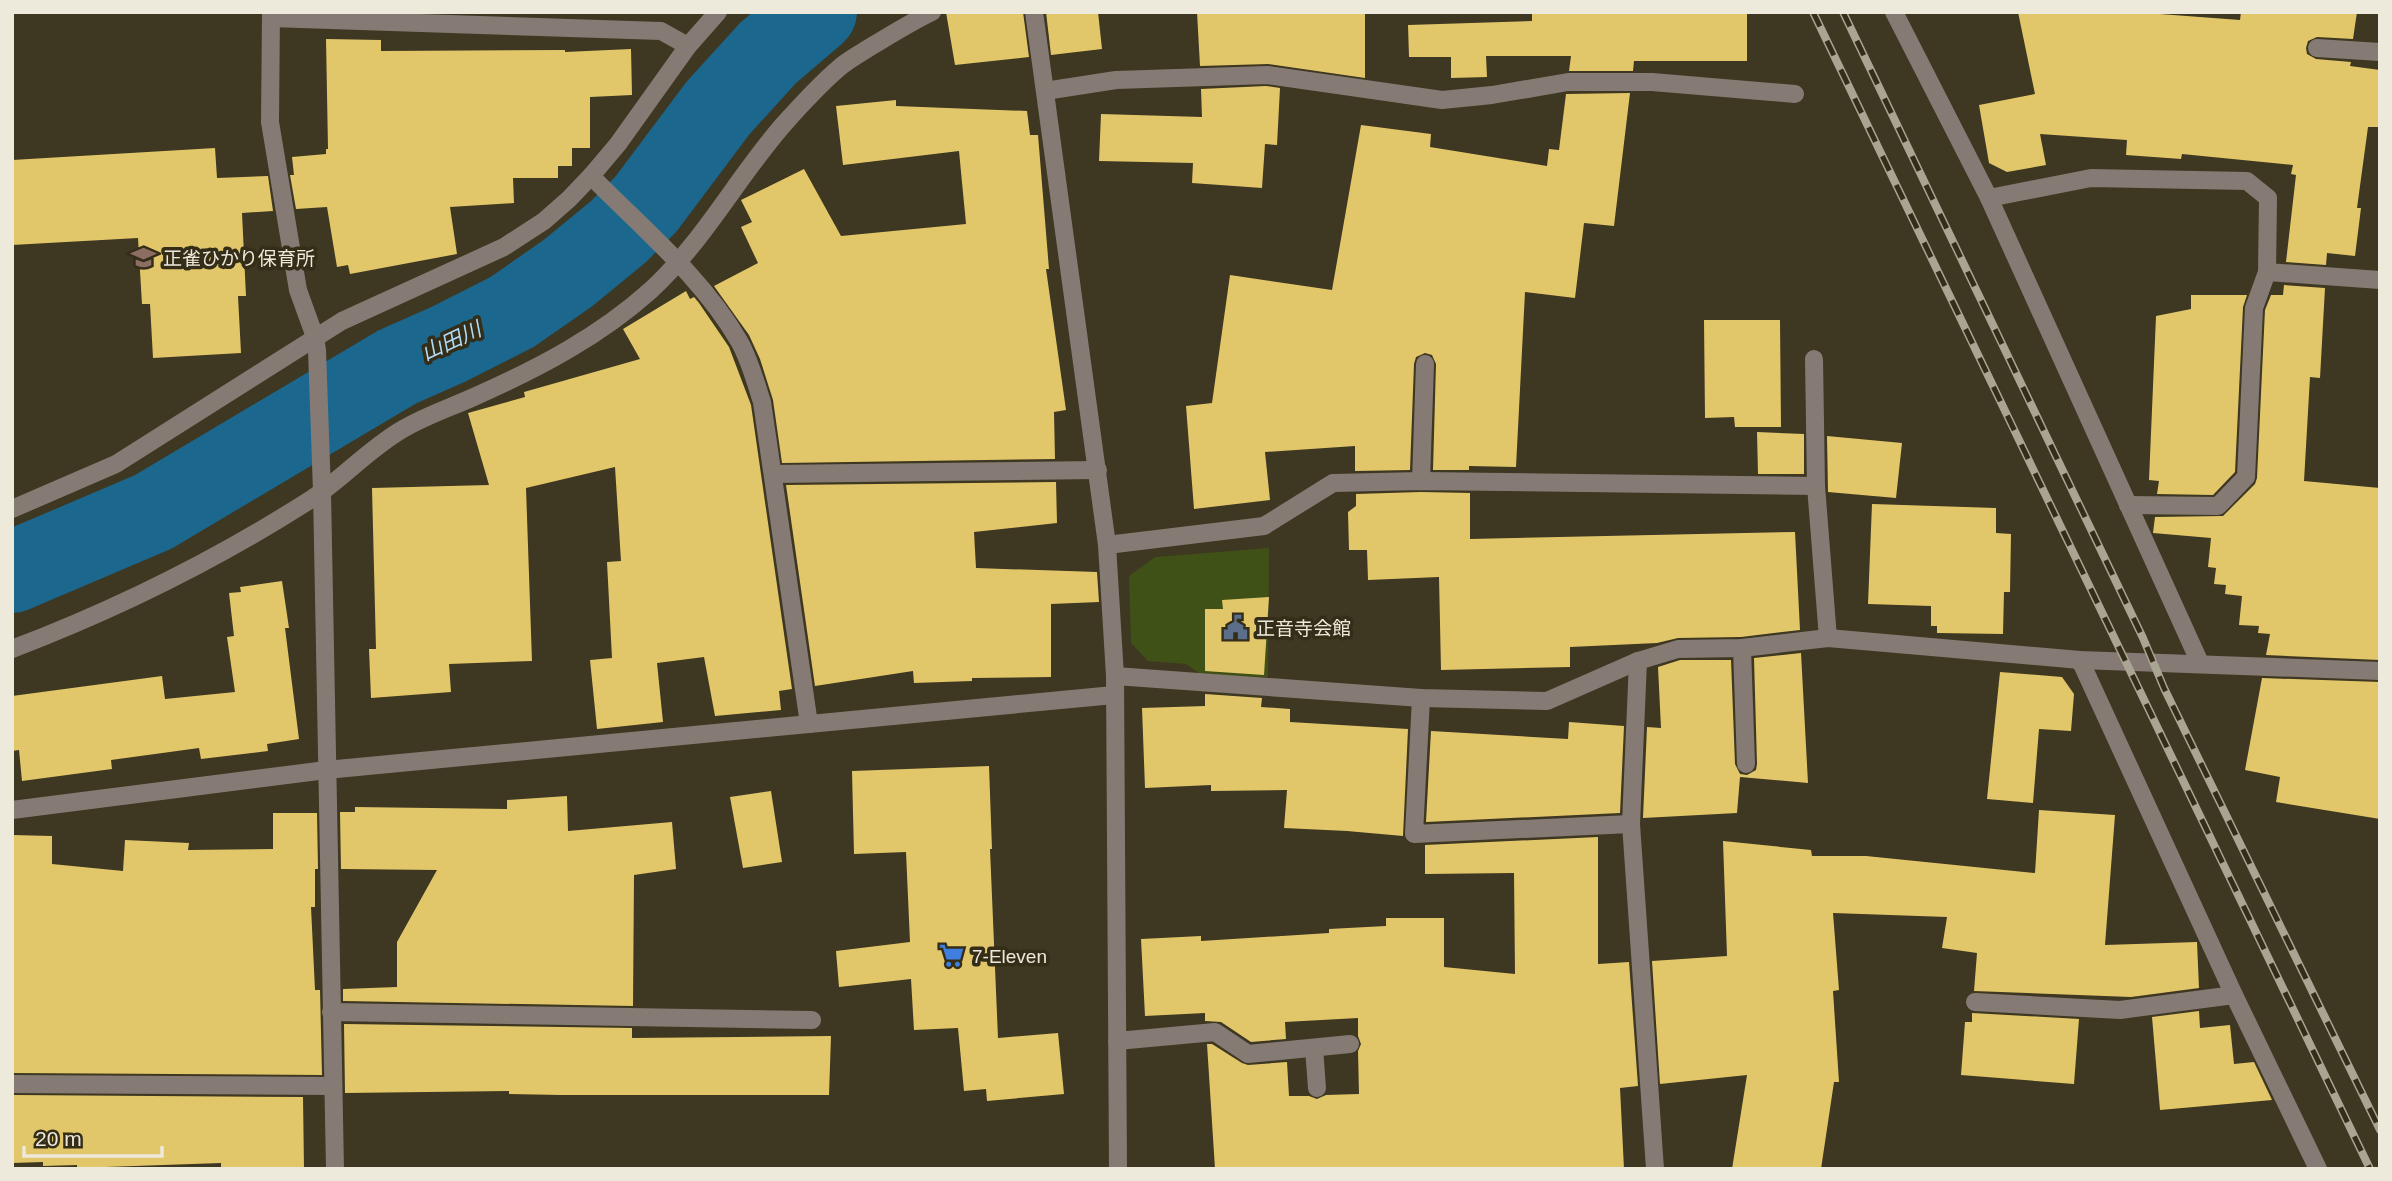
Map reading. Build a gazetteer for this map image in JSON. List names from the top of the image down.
{
  "water": ["山田川"],
  "places": {
    "school or university": ["正雀ひかり保育所"],
    "public building": ["正音寺会館"],
    "supermarket": ["7-Eleven"]
  },
  "scale_bar": "20 m"
}
